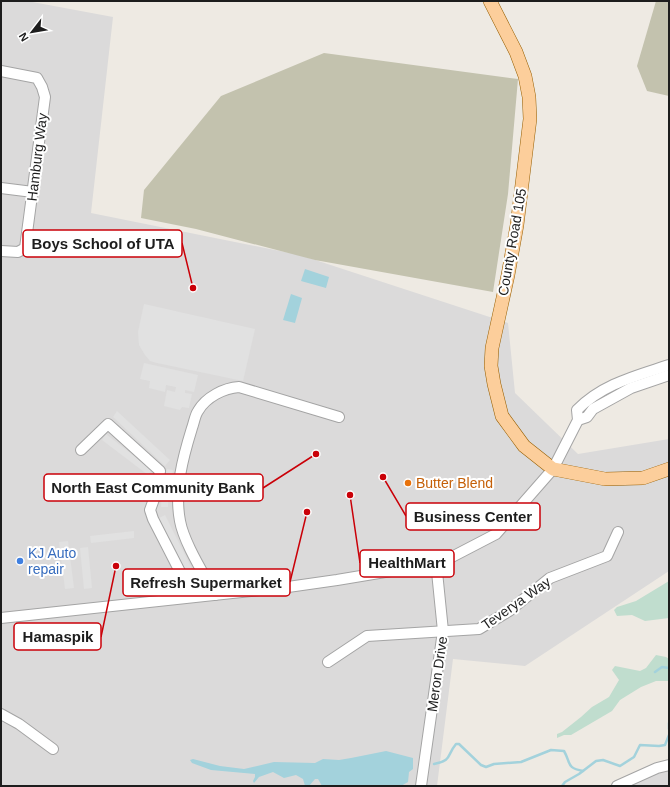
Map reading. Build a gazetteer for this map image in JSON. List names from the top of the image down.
{
  "streets": {
    "main road": ["County Road 105"],
    "street": ["Hamburg Way", "Teverya Way", "Meron Drive"]
  },
  "crossings": [
    ["Teverya Way", "Meron Drive"]
  ],
  "places": [
    "Boys School of UTA",
    "North East Community Bank",
    "Business Center",
    "Butter Blend",
    "HealthMart",
    "Refresh Supermarket",
    "KJ Auto repair",
    "Hamaspik"
  ],
  "north": "bottom left"
}
